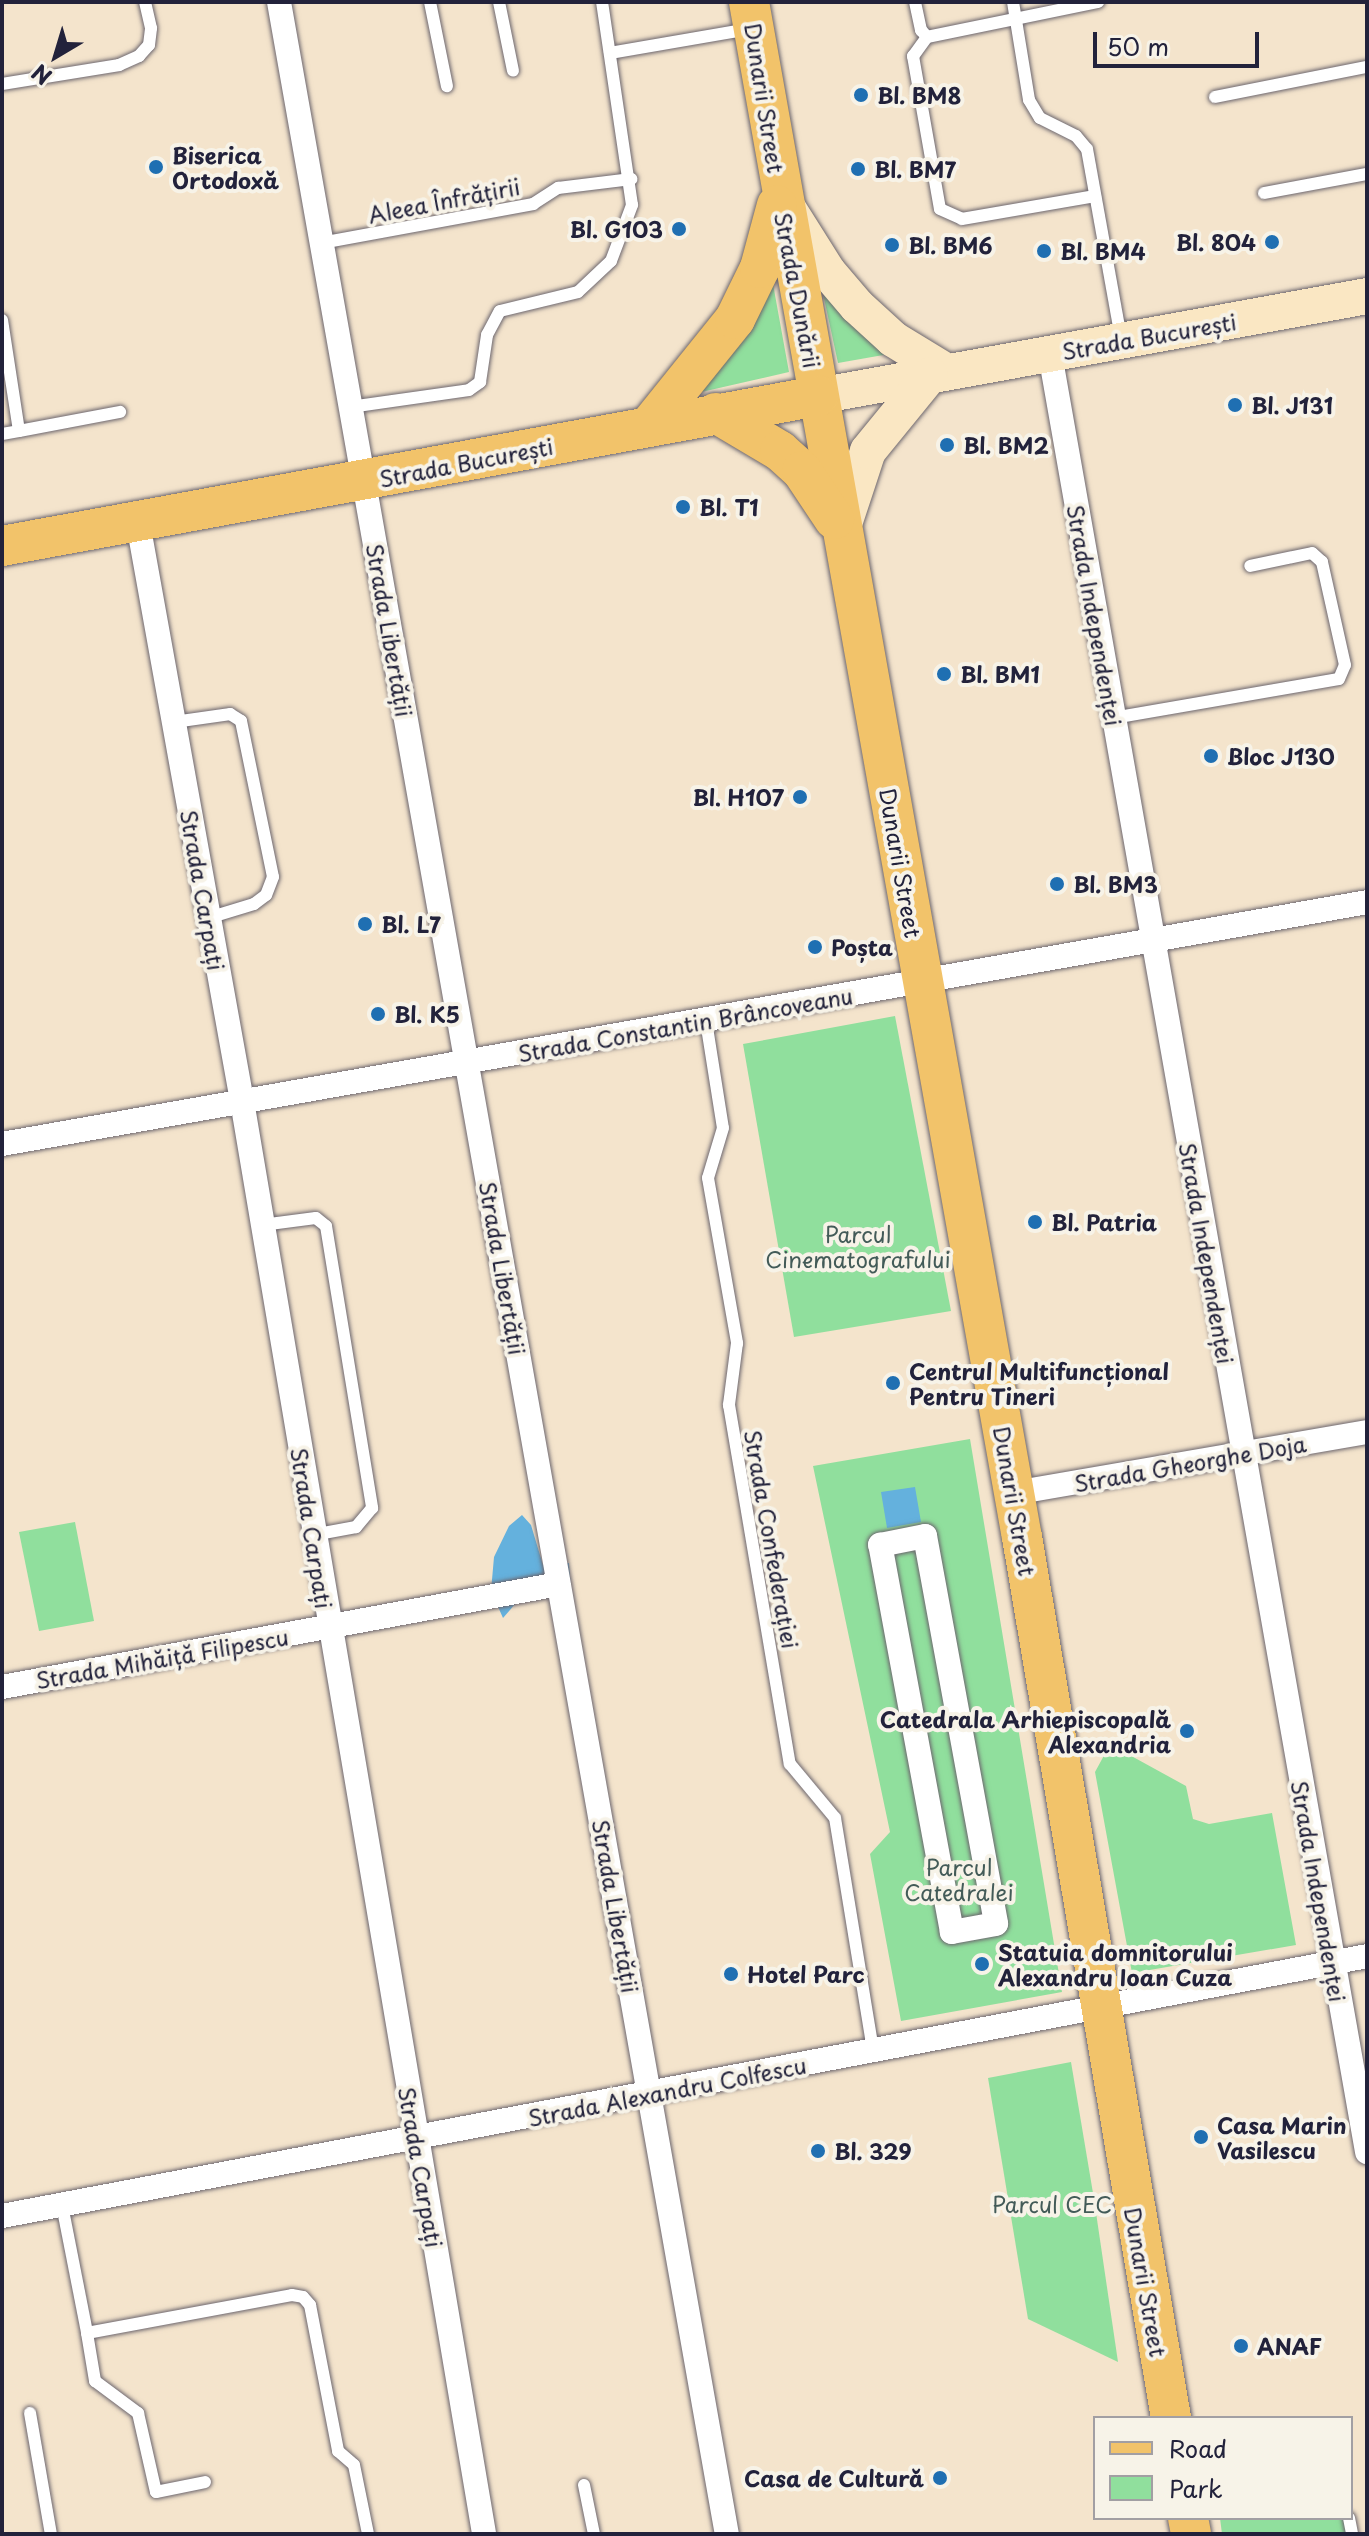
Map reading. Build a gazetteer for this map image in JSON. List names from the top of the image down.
{
  "streets": {
    "main road": ["Dunarii Street", "Strada Dunării", "Strada București"],
    "street": [
      "Strada Independenței",
      "Strada Libertății",
      "Strada Carpați",
      "Strada Constantin Brâncoveanu",
      "Strada Gheorghe Doja",
      "Strada Mihăiță Filipescu",
      "Strada Alexandru Colfescu"
    ],
    "lane": ["Aleea Înfrățirii", "Strada Confederației"]
  },
  "crossings": [
    ["Dunarii Street", "Strada Dunării"],
    ["Dunarii Street", "Strada București"],
    ["Dunarii Street", "Strada Constantin Brâncoveanu"],
    ["Dunarii Street", "Strada Gheorghe Doja"],
    ["Dunarii Street", "Strada Alexandru Colfescu"],
    ["Aleea Înfrățirii", "Strada Libertății"],
    ["Strada Dunării", "Strada București"],
    ["Strada București", "Strada Independenței"],
    ["Strada București", "Strada Libertății"],
    ["Strada București", "Strada Carpați"],
    ["Strada Independenței", "Strada Constantin Brâncoveanu"],
    ["Strada Independenței", "Strada Gheorghe Doja"],
    ["Strada Independenței", "Strada Alexandru Colfescu"],
    ["Strada Libertății", "Strada Constantin Brâncoveanu"],
    ["Strada Libertății", "Strada Mihăiță Filipescu"],
    ["Strada Libertății", "Strada Alexandru Colfescu"],
    ["Strada Carpați", "Strada Constantin Brâncoveanu"],
    ["Strada Carpați", "Strada Mihăiță Filipescu"],
    ["Strada Carpați", "Strada Alexandru Colfescu"],
    ["Strada Constantin Brâncoveanu", "Strada Confederației"],
    ["Strada Confederației", "Strada Alexandru Colfescu"]
  ],
  "parks": ["Parcul Cinematografului", "Parcul Catedralei", "Parcul CEC"],
  "places": [
    "Bl. BM8",
    "Biserica Ortodoxă",
    "Bl. BM7",
    "Bl. G103",
    "Bl. 804",
    "Bl. BM6",
    "Bl. BM4",
    "Bl. J131",
    "Bl. BM2",
    "Bl. T1",
    "Bl. BM1",
    "Bloc J130",
    "Bl. H107",
    "Bl. BM3",
    "Bl. L7",
    "Poșta",
    "Bl. K5",
    "Bl. Patria",
    "Centrul Multifuncțional Pentru Tineri",
    "Catedrala Arhiepiscopală Alexandria",
    "Statuia domnitorului Alexandru Ioan Cuza",
    "Hotel Parc",
    "Casa Marin Vasilescu",
    "Bl. 329",
    "ANAF",
    "Casa de Cultură"
  ],
  "legend": ["Road", "Park"],
  "scale_bar": "50 m",
  "north": "bottom left"
}
